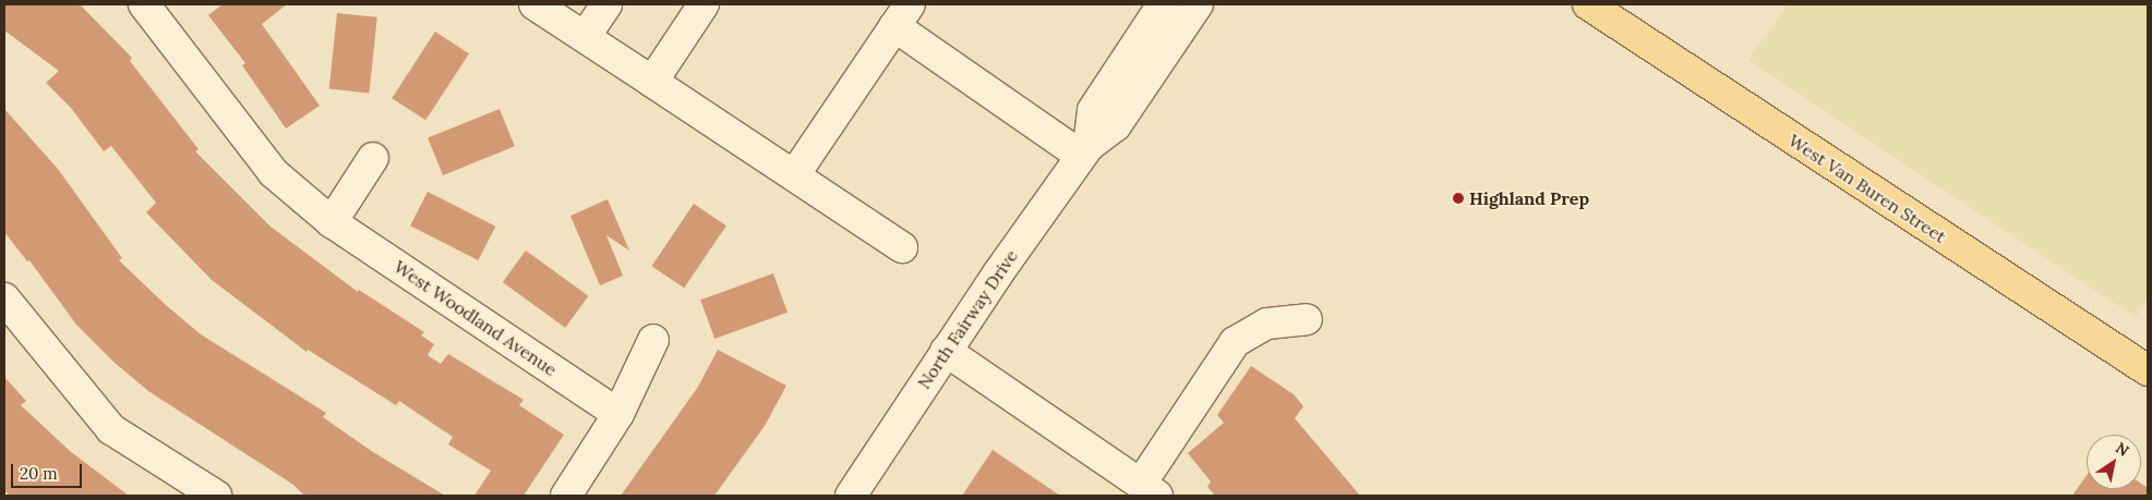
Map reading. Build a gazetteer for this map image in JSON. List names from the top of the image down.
{
  "streets": {
    "main road": ["West Van Buren Street"],
    "street": ["West Woodland Avenue", "North Fairway Drive"]
  },
  "places": ["Highland Prep"],
  "scale_bar": "20 m",
  "north": "top right"
}
